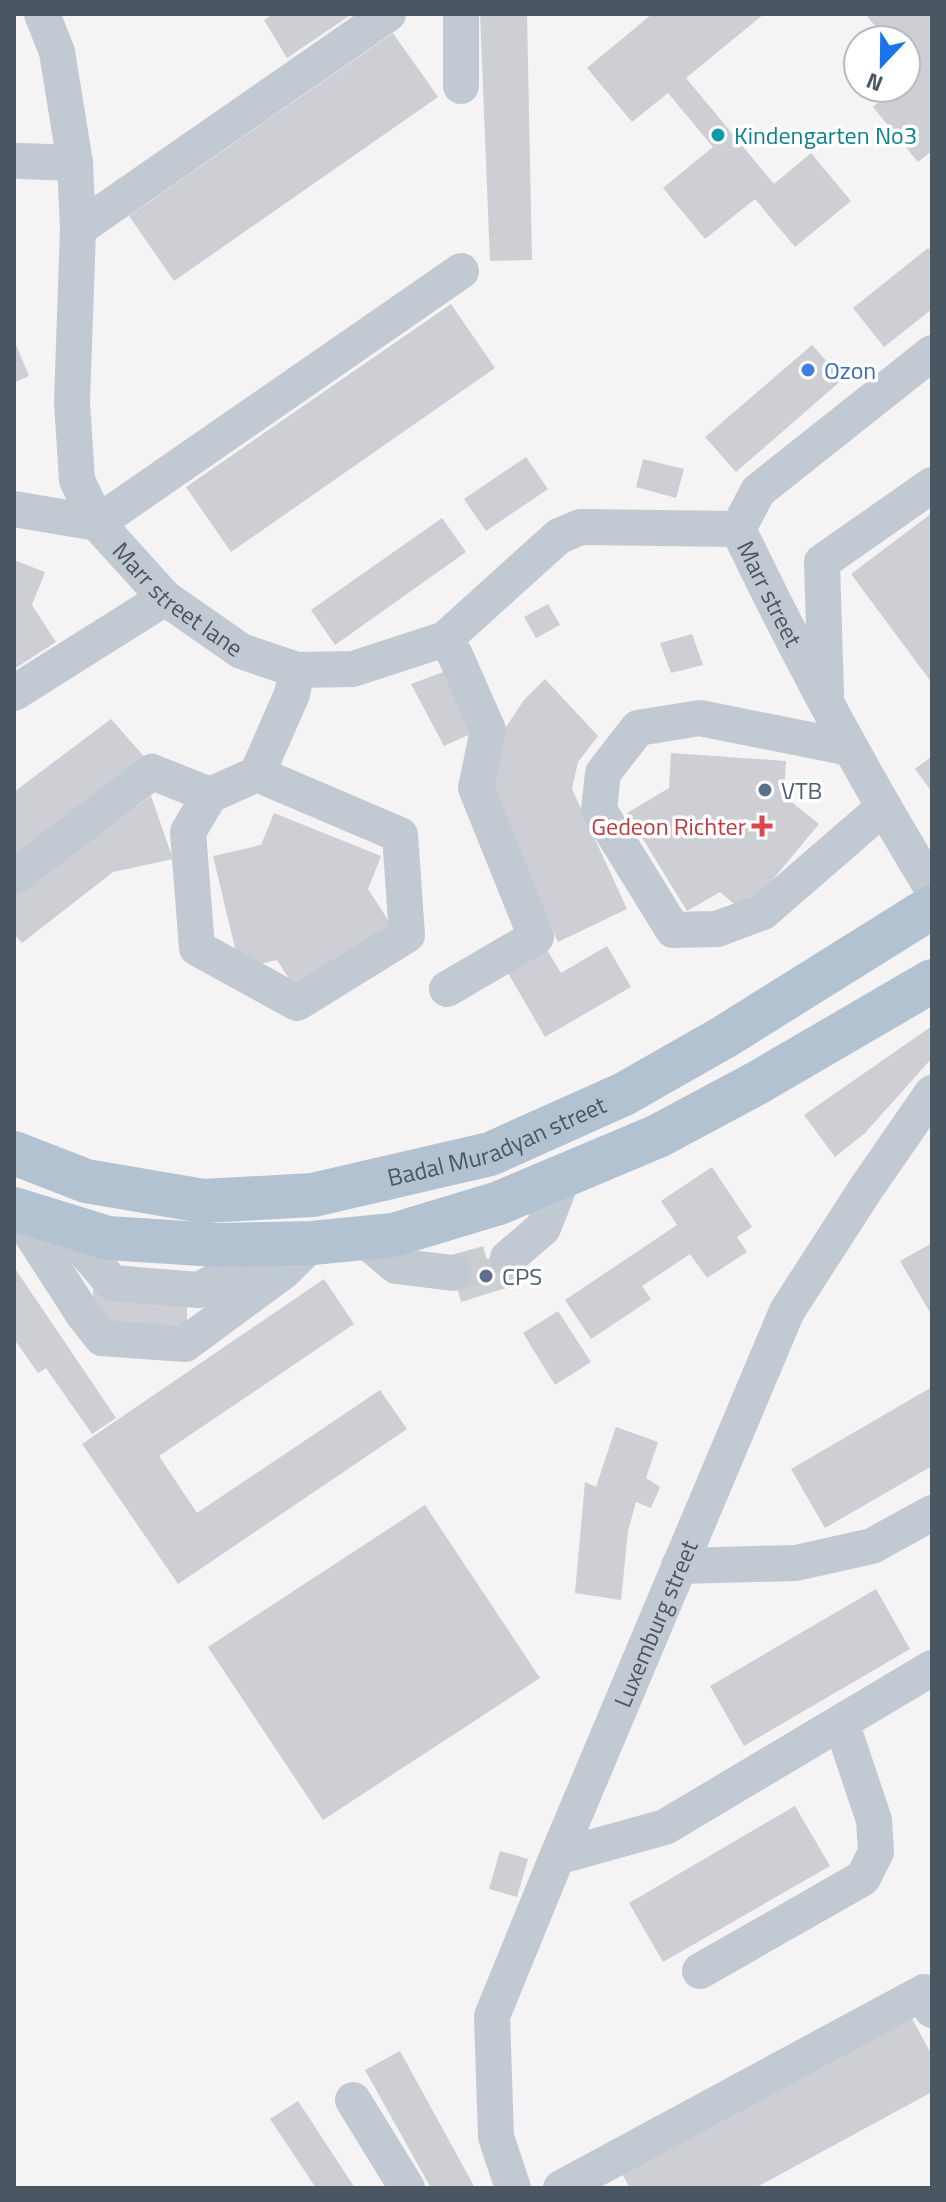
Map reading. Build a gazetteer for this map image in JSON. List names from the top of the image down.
{
  "streets": {
    "main road": ["Badal Muradyan street"],
    "street": ["Marr street", "Marr street lane", "Luxemburg street"]
  },
  "crossings": [
    ["Marr street", "Marr street lane"]
  ],
  "places": {
    "other": [
      "Kindengarten No3",
      "Ozon",
      "VTB",
      "CPS"
    ],
    "health": ["Gedeon Richter"]
  },
  "north": "bottom"
}
